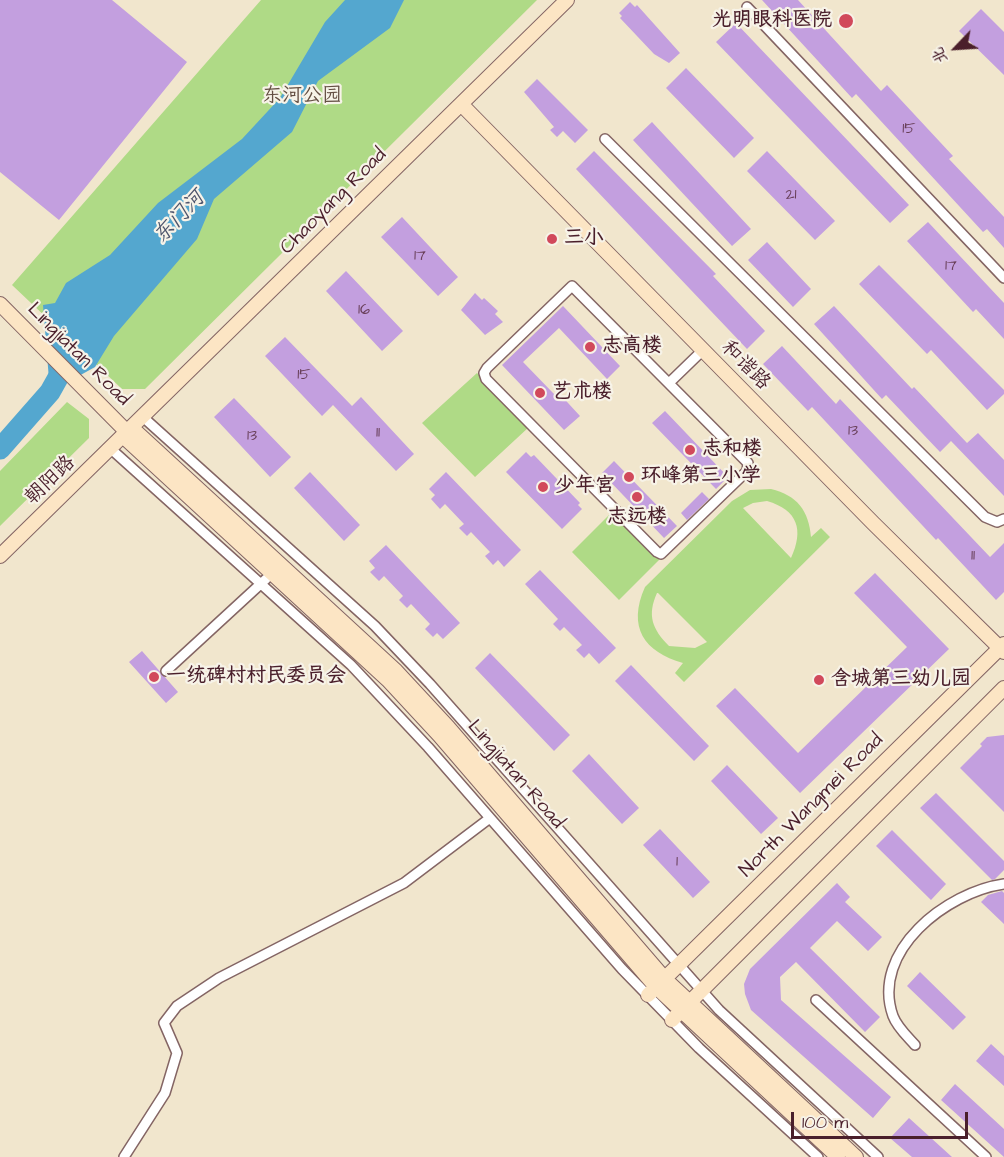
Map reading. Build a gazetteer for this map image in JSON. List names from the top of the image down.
{
  "streets": {
    "main road": [
      "Chaoyang Road",
      "Lingjiatan Road",
      "和谐路",
      "朝阳路",
      "North Wangmei Road"
    ]
  },
  "crossings": [
    ["Chaoyang Road", "Lingjiatan Road"],
    ["Chaoyang Road", "和谐路"],
    ["Chaoyang Road", "朝阳路"],
    ["Lingjiatan Road", "朝阳路"],
    ["Lingjiatan Road", "North Wangmei Road"],
    ["和谐路", "North Wangmei Road"]
  ],
  "water": ["东门河"],
  "parks": ["东河公园"],
  "places": [
    "光明眼科医院",
    "三小",
    "志高楼",
    "艺术楼",
    "志和楼",
    "环峰第三小学",
    "少年宫",
    "志远楼",
    "一统碑村村民委员会",
    "含城第三幼儿园"
  ],
  "house_numbers": [
    "15",
    "21",
    "17",
    "17",
    "16",
    "15",
    "13",
    "11",
    "13",
    "11",
    "1"
  ],
  "scale_bar": "100 m",
  "north": "bottom left"
}
